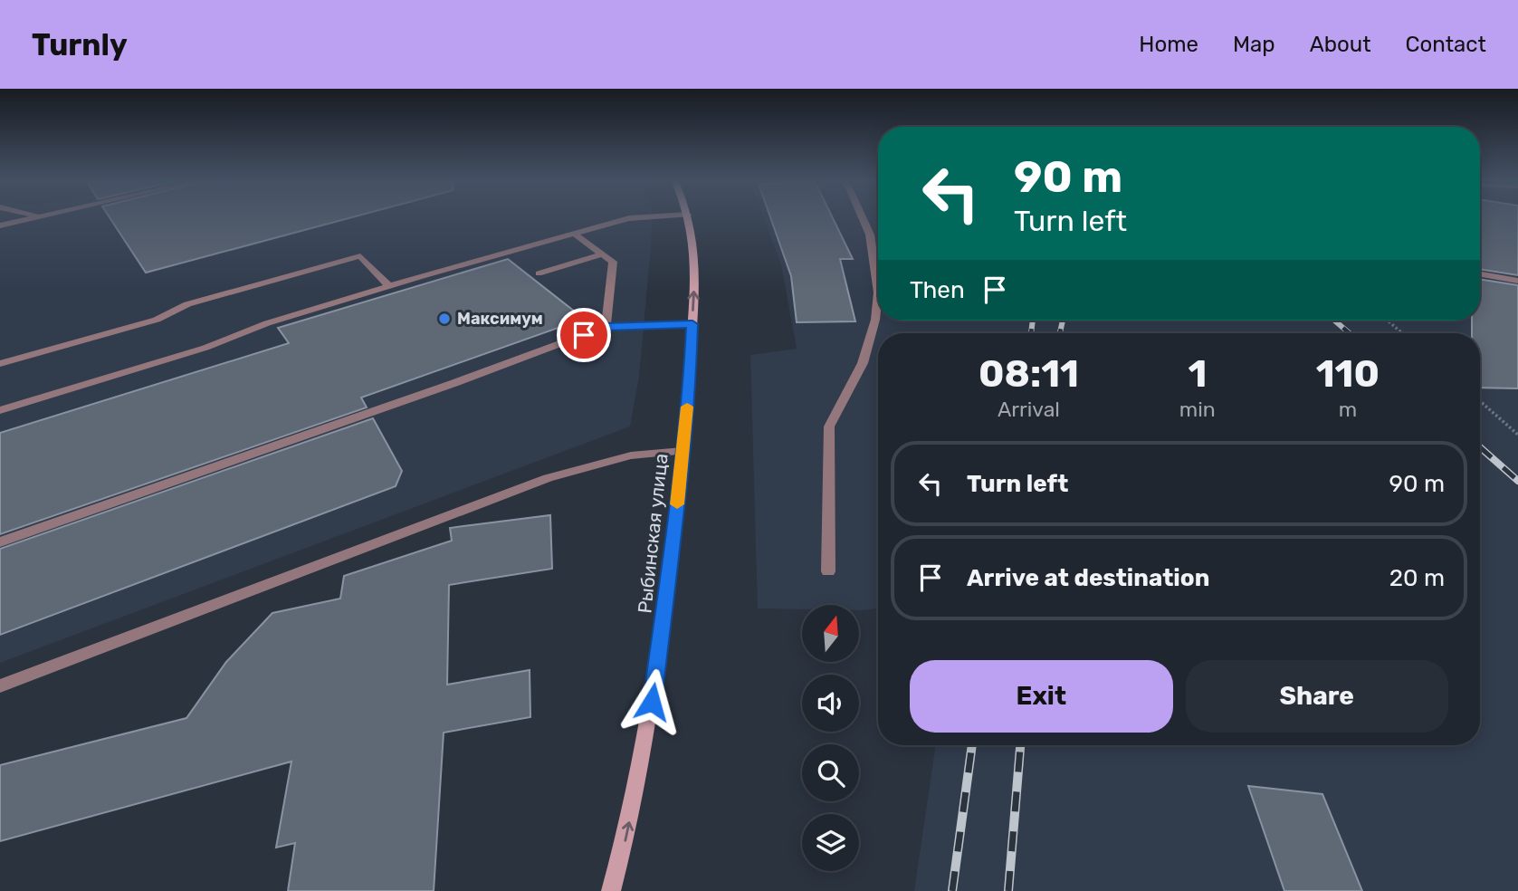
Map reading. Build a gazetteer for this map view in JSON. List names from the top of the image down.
{
  "streets": {
    "main road": ["Рыбинская улица"]
  },
  "one_way": ["Рыбинская улица"],
  "places": ["Максимум"],
  "north": "top",
  "page": {
    "header": "Turnly",
    "nav": [
      "Home",
      "Map",
      "About",
      "Contact"
    ],
    "turn": ["90 m", "Turn left"],
    "then": "Then",
    "eta": [
      "08:11",
      "Arrival",
      "1",
      "min",
      "110",
      "m"
    ],
    "list": [
      {
        "name": "Turn left",
        "value": "90 m"
      },
      {
        "name": "Arrive at destination",
        "value": "20 m"
      }
    ],
    "buttons": ["Exit", "Share"]
  }
}
